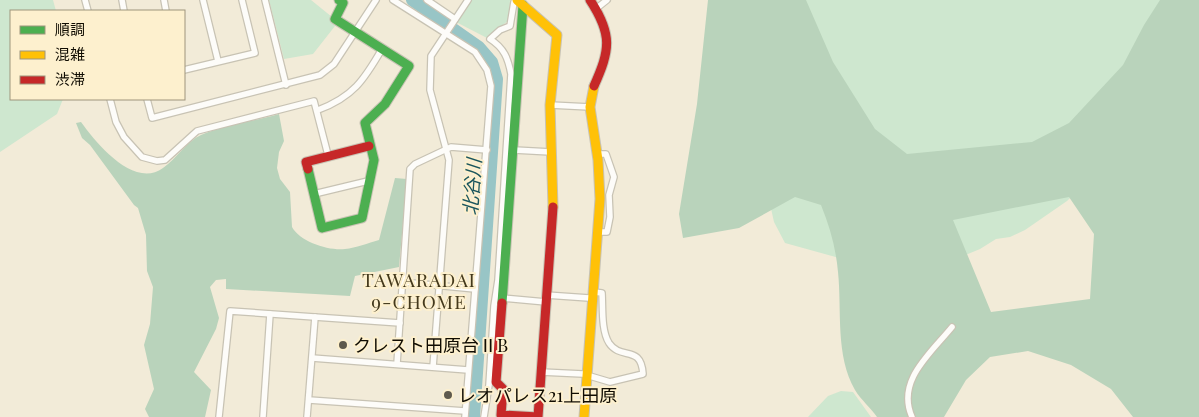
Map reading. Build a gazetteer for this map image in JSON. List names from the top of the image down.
{
  "districts": ["TAWARADAI 9-CHOME"],
  "water": ["北谷川"],
  "places": ["クレスト田原台ⅡB", "レオパレス21上田原"],
  "legend": ["順調", "混雑", "渋滞"]
}
